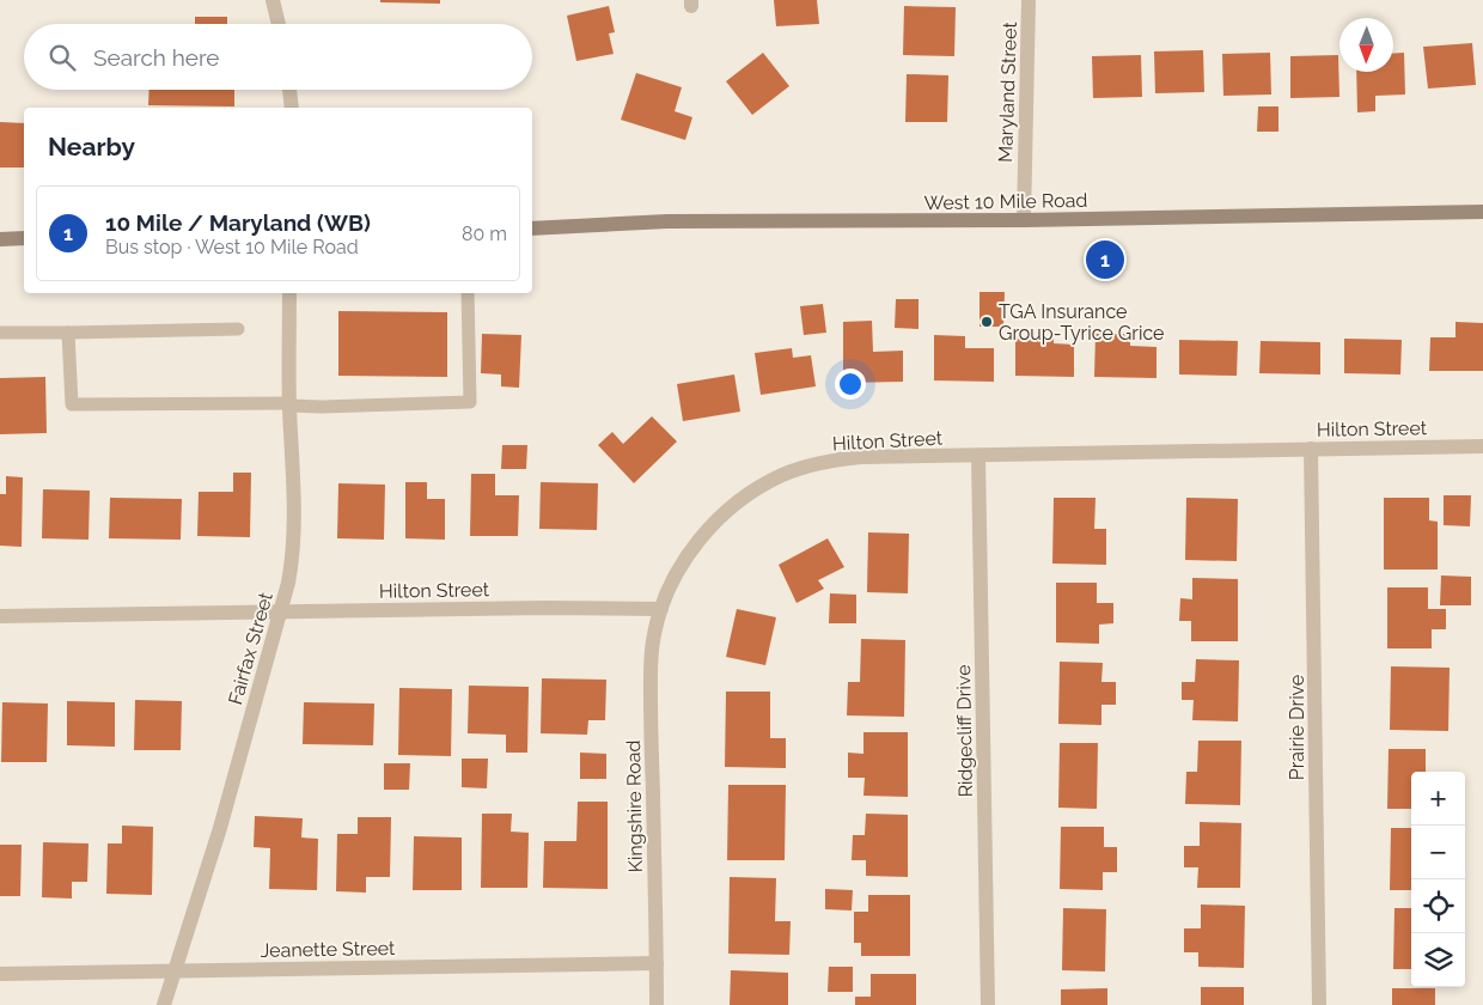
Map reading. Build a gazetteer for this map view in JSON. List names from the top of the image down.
{
  "streets": {
    "main road": ["West 10 Mile Road"],
    "street": [
      "Maryland Street",
      "Hilton Street",
      "Fairfax Street",
      "Prairie Drive",
      "Ridgecliff Drive",
      "Kingshire Road",
      "Jeanette Street"
    ]
  },
  "crossings": [
    ["Maryland Street", "West 10 Mile Road"],
    ["Hilton Street", "Fairfax Street"],
    ["Hilton Street", "Prairie Drive"],
    ["Hilton Street", "Ridgecliff Drive"],
    ["Hilton Street", "Kingshire Road"],
    ["Fairfax Street", "Jeanette Street"],
    ["Kingshire Road", "Jeanette Street"]
  ],
  "places": ["TGA Insurance Group-Tyrice Grice"],
  "north": "bottom",
  "page": {
    "search": "Search here",
    "heading": "Nearby",
    "list": [
      {
        "mark": "1",
        "name": "10 Mile / Maryland (WB)",
        "note": "Bus stop · West 10 Mile Road",
        "value": "80 m"
      }
    ],
    "pins": "1",
    "map_buttons": ["+", "−"]
  }
}
